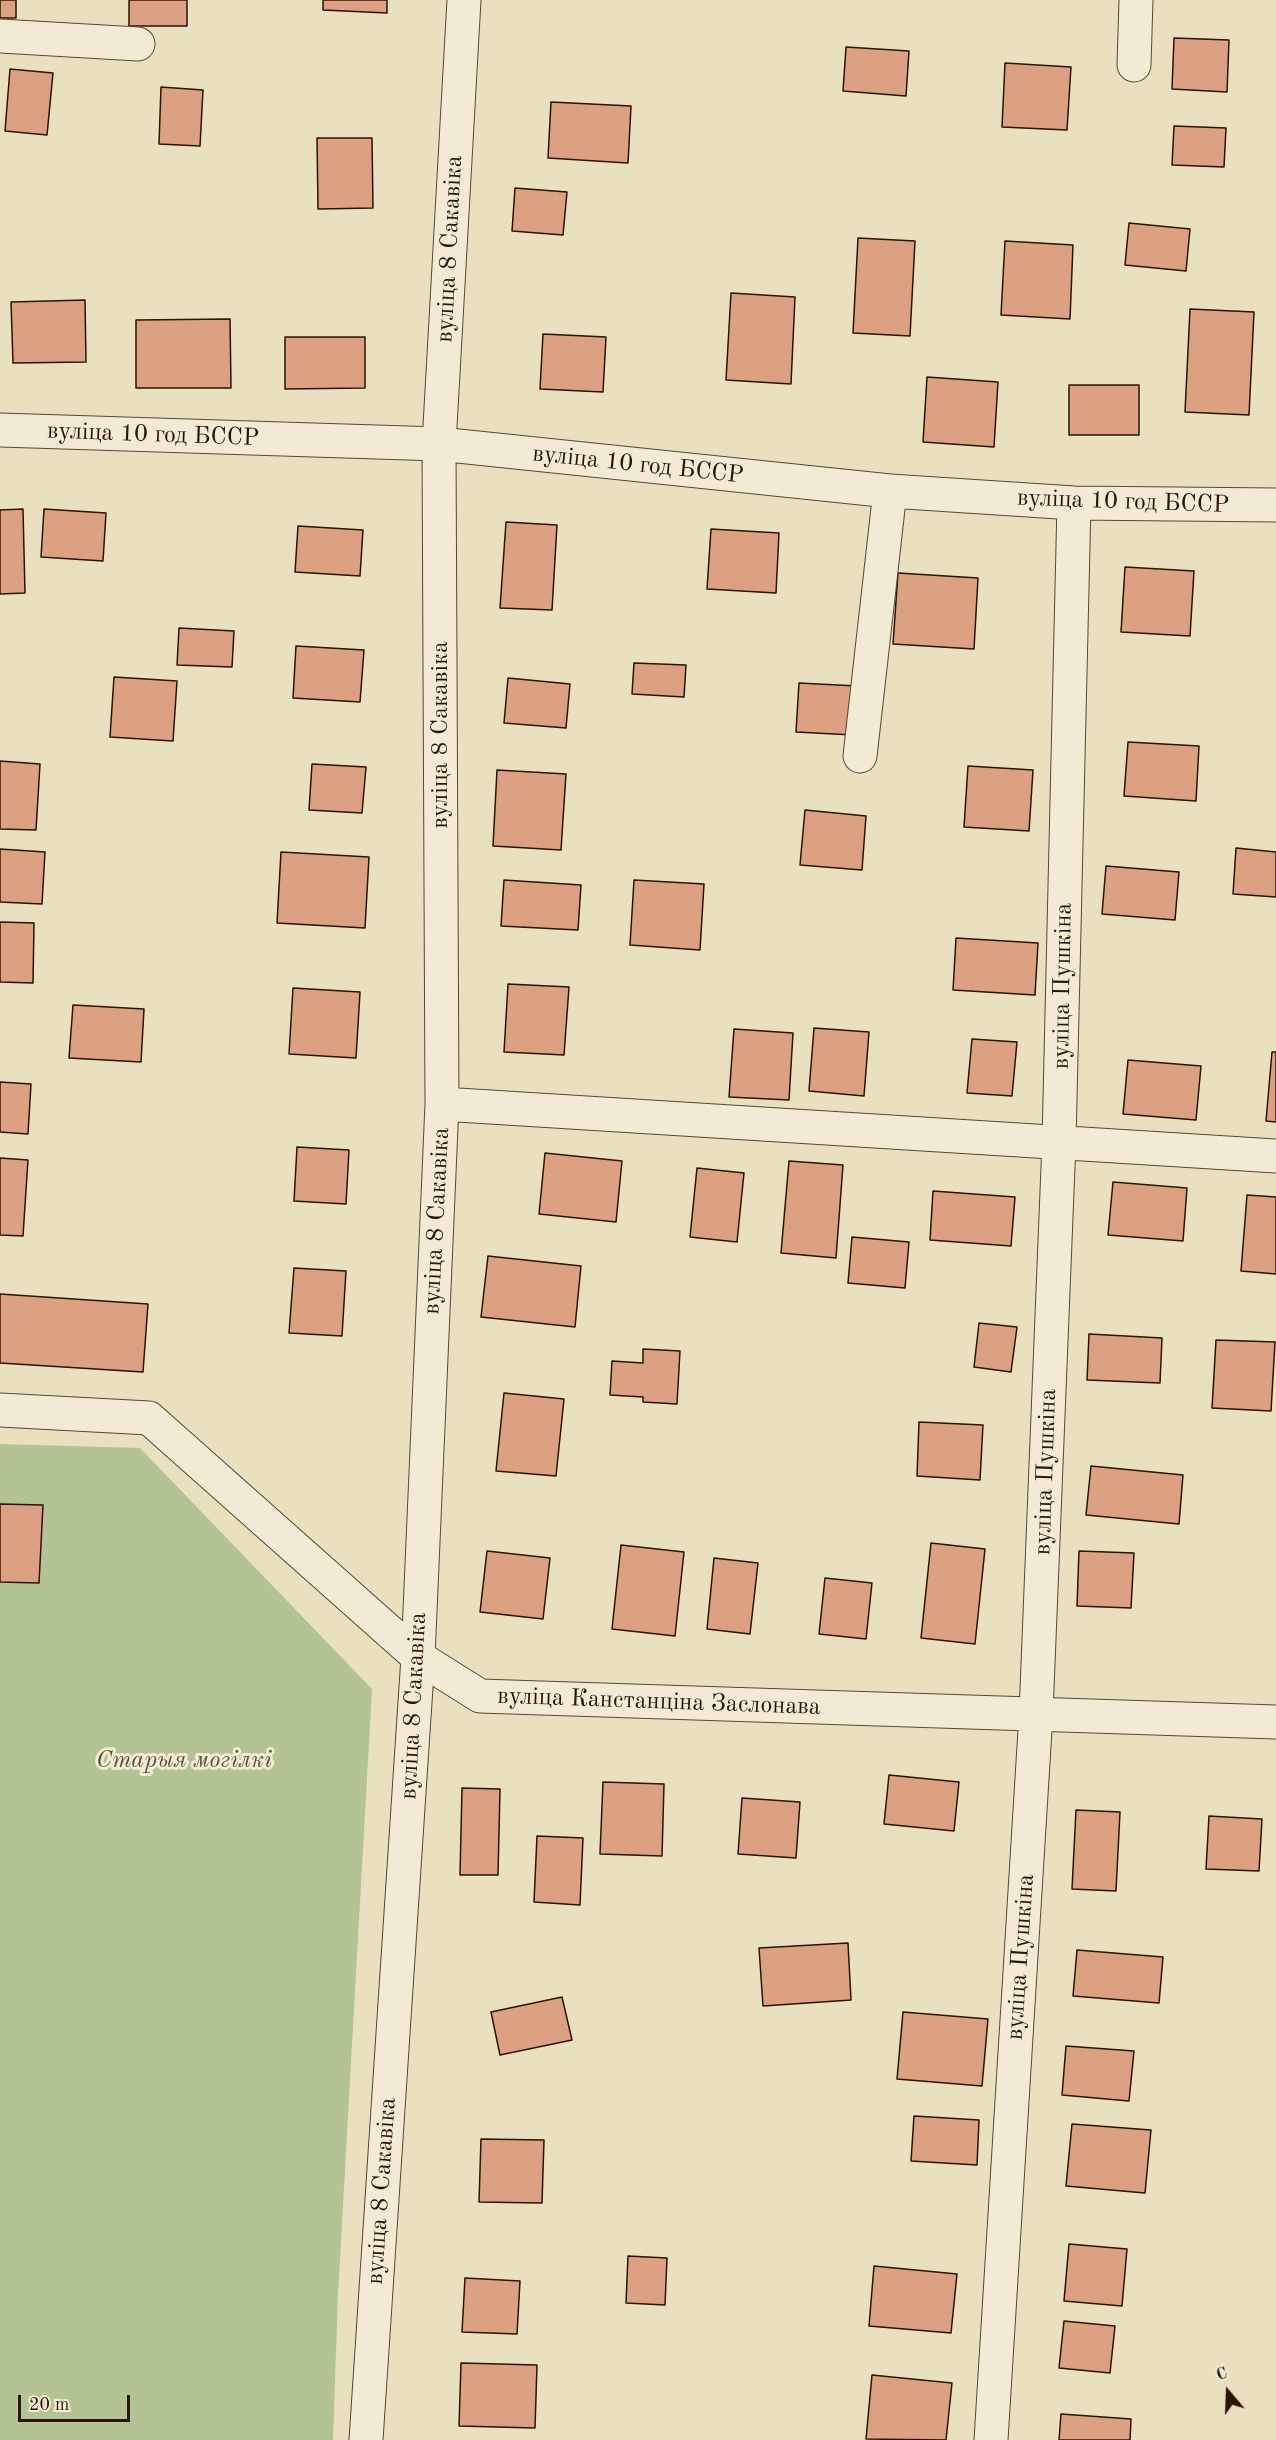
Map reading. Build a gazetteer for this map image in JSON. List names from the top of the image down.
{
  "streets": {
    "street": [
      "вуліца 8 Сакавіка",
      "вуліца 10 год БССР",
      "вуліца Пушкіна",
      "вуліца Канстанціна Заслонава"
    ]
  },
  "crossings": [
    ["вуліца 8 Сакавіка", "вуліца 10 год БССР"],
    ["вуліца 8 Сакавіка", "вуліца Канстанціна Заслонава"],
    ["вуліца 10 год БССР", "вуліца Пушкіна"],
    ["вуліца Пушкіна", "вуліца Канстанціна Заслонава"]
  ],
  "parks": ["Старыя могілкі"],
  "scale_bar": "20 m",
  "north": "top"
}
